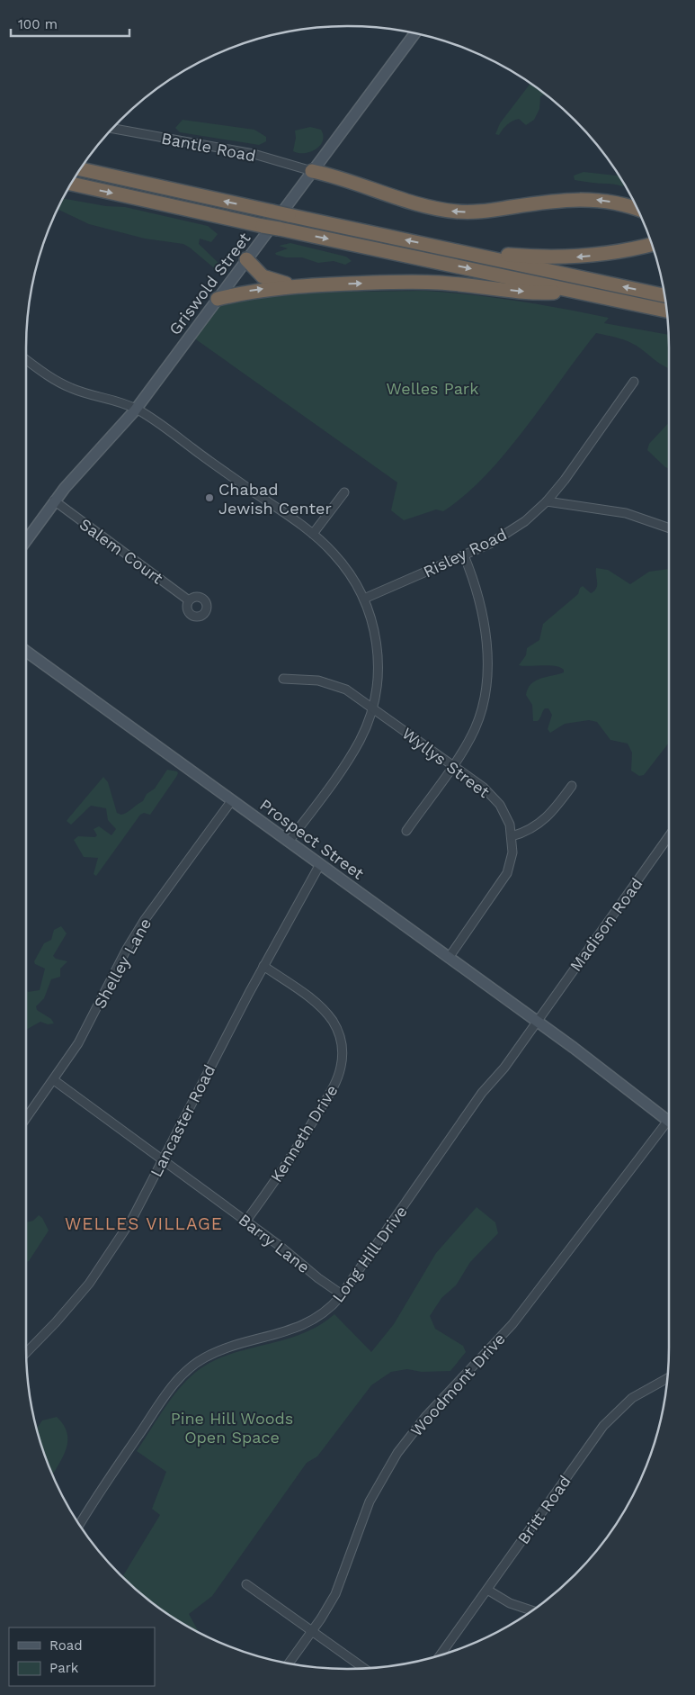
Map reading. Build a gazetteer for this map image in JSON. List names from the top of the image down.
{
  "streets": {
    "main road": ["Griswold Street", "Prospect Street"],
    "street": [
      "Bantle Road",
      "Salem Court",
      "Risley Road",
      "Wyllys Street",
      "Madison Road",
      "Shelley Lane",
      "Lancaster Road",
      "Kenneth Drive",
      "Barry Lane",
      "Long Hill Drive",
      "Woodmont Drive",
      "Britt Road"
    ]
  },
  "crossings": [
    ["Bantle Road", "Griswold Street"],
    ["Griswold Street", "Salem Court"],
    ["Wyllys Street", "Prospect Street"],
    ["Prospect Street", "Madison Road"],
    ["Prospect Street", "Shelley Lane"],
    ["Prospect Street", "Lancaster Road"],
    ["Prospect Street", "Long Hill Drive"],
    ["Madison Road", "Long Hill Drive"],
    ["Shelley Lane", "Barry Lane"],
    ["Lancaster Road", "Kenneth Drive"],
    ["Lancaster Road", "Barry Lane"],
    ["Kenneth Drive", "Barry Lane"],
    ["Barry Lane", "Long Hill Drive"]
  ],
  "districts": ["WELLES VILLAGE"],
  "parks": ["Welles Park", "Pine Hill Woods Open Space"],
  "places": ["Chabad Jewish Center"],
  "legend": ["Road", "Park"],
  "scale_bar": "100 m"
}
